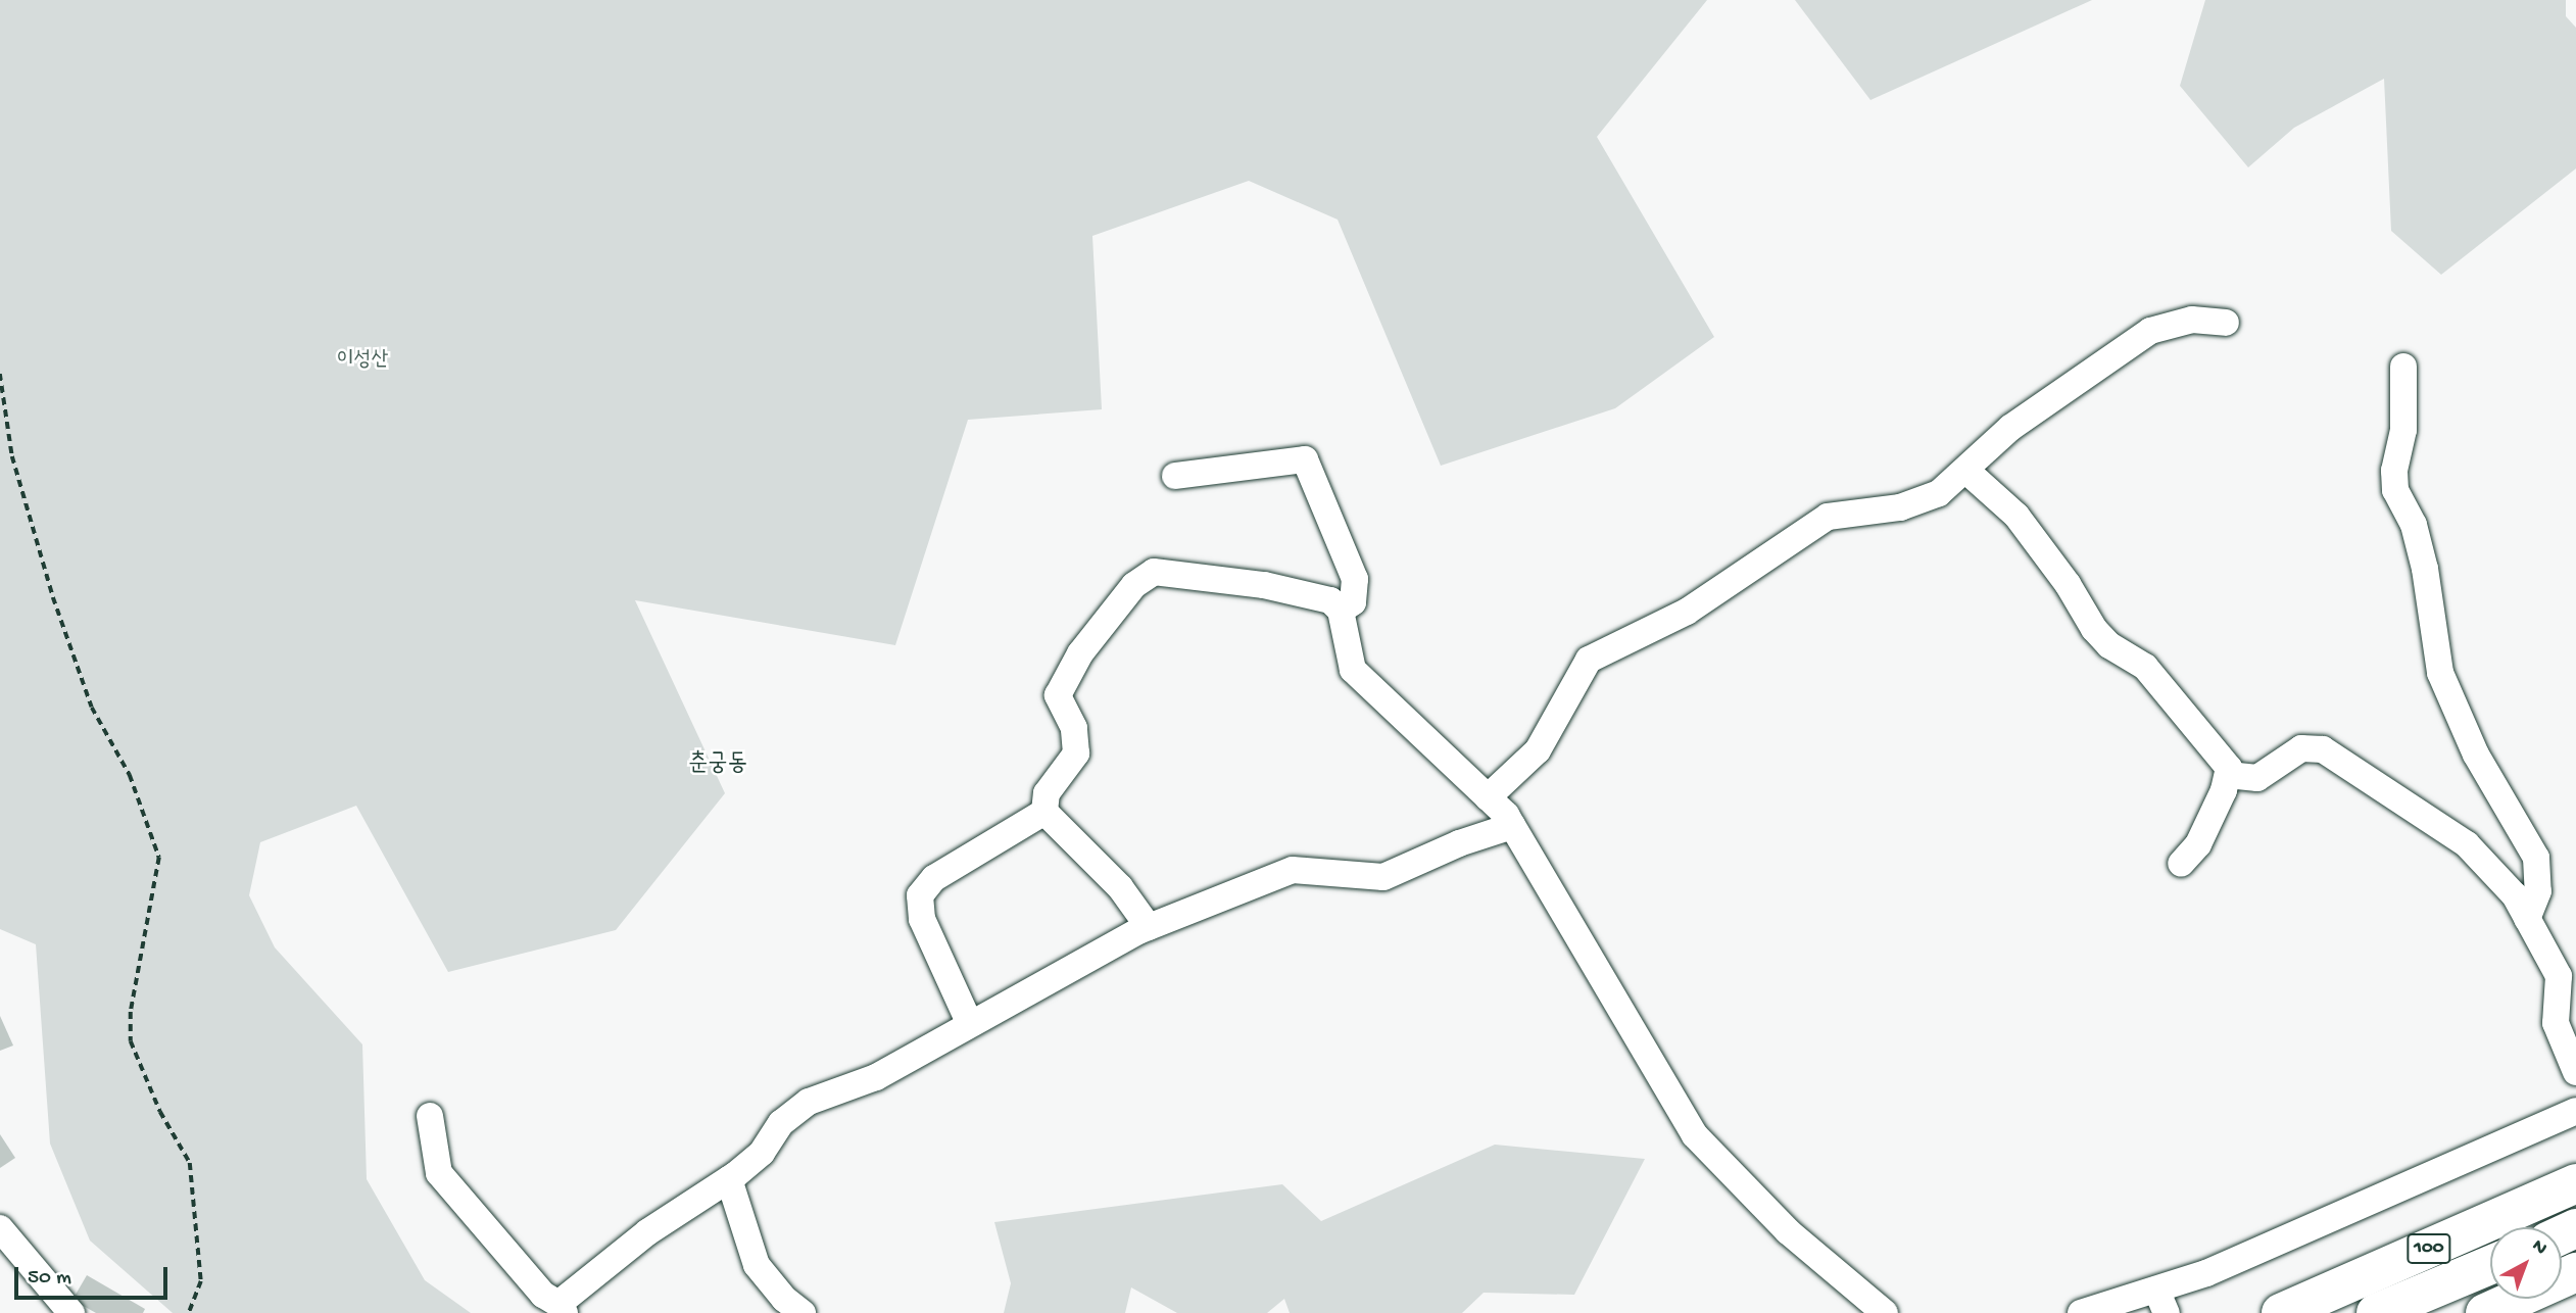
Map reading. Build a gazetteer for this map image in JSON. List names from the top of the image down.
{
  "streets": {
    "highway": ["100"]
  },
  "districts": ["춘궁동"],
  "parks": ["이성산"],
  "scale_bar": "50 m",
  "north": "top right"
}
